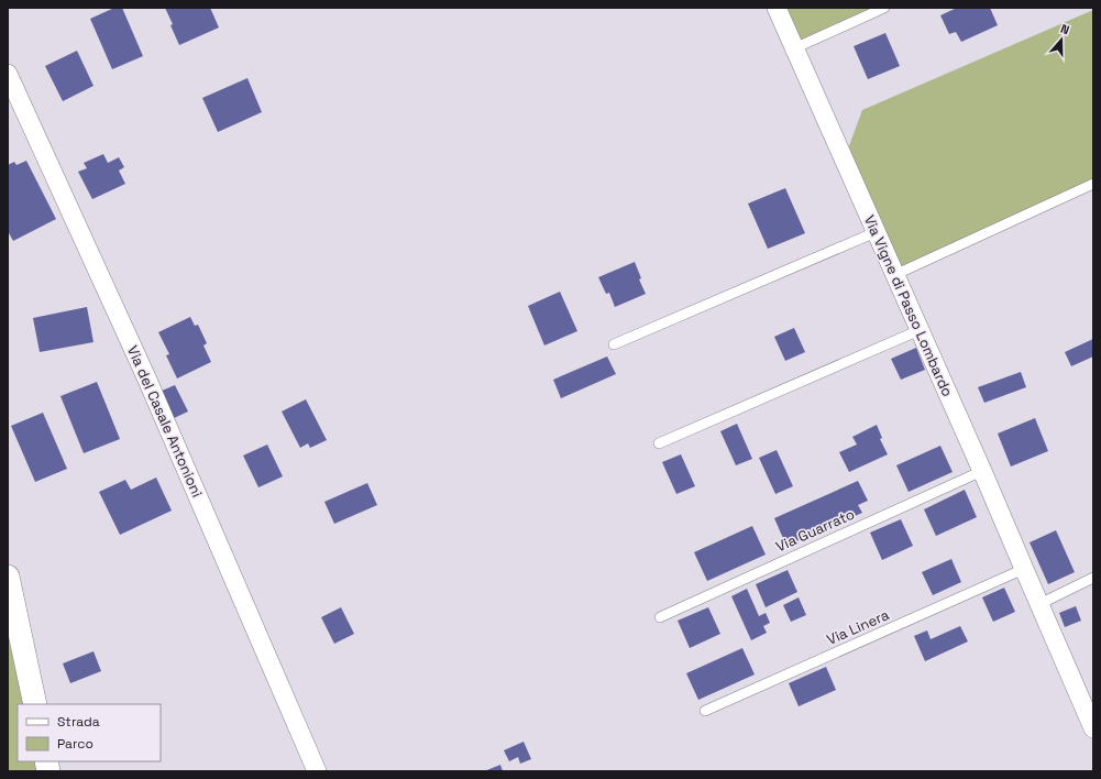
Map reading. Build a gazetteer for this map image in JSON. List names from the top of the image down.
{
  "streets": {
    "street": ["Via Vigne di Passo Lombardo", "Via del Casale Antonioni"],
    "lane": ["Via Guarrato", "Via Linera"]
  },
  "crossings": [
    ["Via Vigne di Passo Lombardo", "Via Guarrato"],
    ["Via Vigne di Passo Lombardo", "Via Linera"]
  ],
  "legend": ["Strada", "Parco"],
  "north": "top"
}
